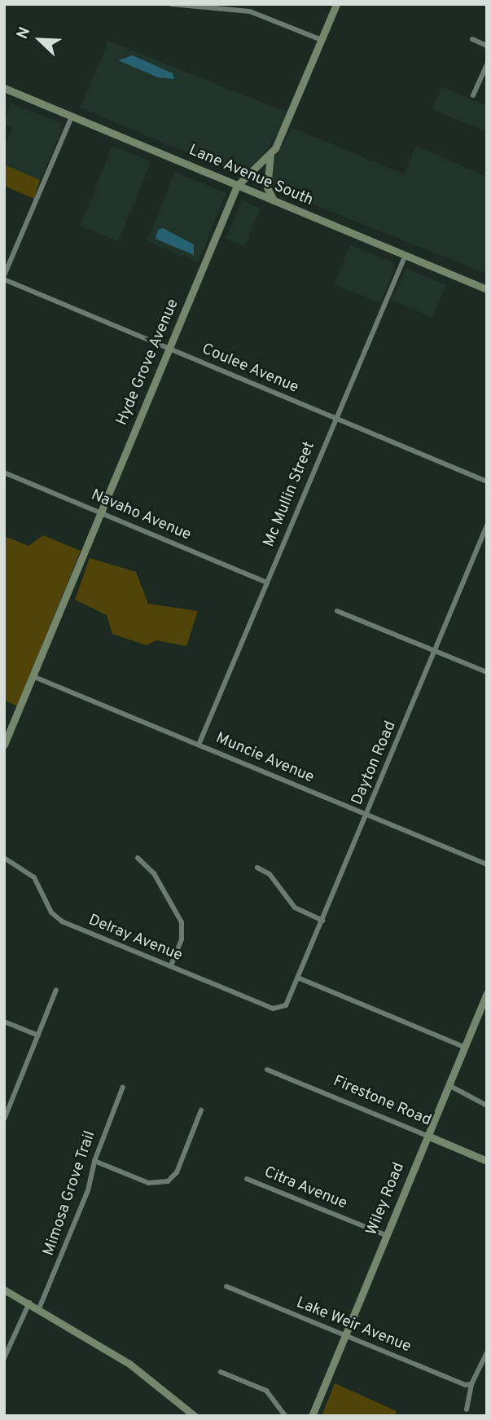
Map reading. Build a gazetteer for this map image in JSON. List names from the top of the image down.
{
  "streets": {
    "street": [
      "Lane Avenue South",
      "Hyde Grove Avenue",
      "Coulee Avenue",
      "Mc Mullin Street",
      "Navaho Avenue",
      "Muncie Avenue",
      "Dayton Road",
      "Delray Avenue",
      "Firestone Road",
      "Citra Avenue",
      "Mimosa Grove Trail",
      "Wiley Road",
      "Lake Weir Avenue"
    ]
  },
  "crossings": [
    ["Lane Avenue South", "Hyde Grove Avenue"],
    ["Lane Avenue South", "Mc Mullin Street"],
    ["Hyde Grove Avenue", "Coulee Avenue"],
    ["Hyde Grove Avenue", "Navaho Avenue"],
    ["Hyde Grove Avenue", "Muncie Avenue"],
    ["Coulee Avenue", "Mc Mullin Street"],
    ["Mc Mullin Street", "Navaho Avenue"],
    ["Mc Mullin Street", "Muncie Avenue"],
    ["Muncie Avenue", "Dayton Road"],
    ["Dayton Road", "Delray Avenue"],
    ["Firestone Road", "Wiley Road"],
    ["Citra Avenue", "Wiley Road"],
    ["Wiley Road", "Lake Weir Avenue"]
  ],
  "north": "top left"
}
